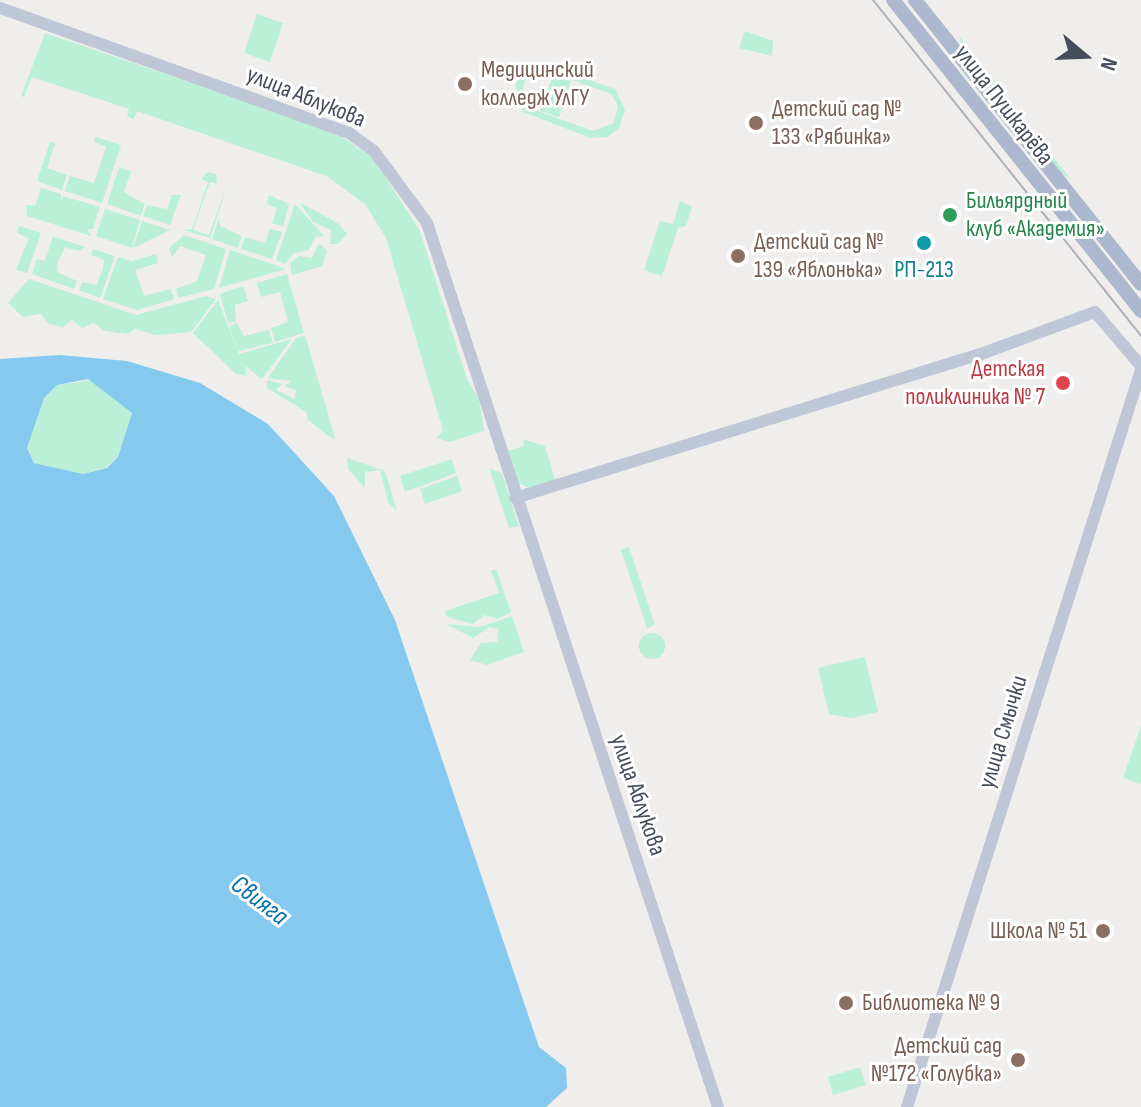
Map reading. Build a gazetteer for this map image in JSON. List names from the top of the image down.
{
  "streets": {
    "main road": ["улица Пушкарёва"],
    "street": ["улица Аблукова", "улица Смычки"]
  },
  "water": ["Свияга"],
  "places": [
    "Медицинский колледж УлГУ",
    "Детский сад № 133 «Рябинка»",
    "Бильярдный клуб «Академия»",
    "РП-213",
    "Детский сад № 139 «Яблонька»",
    "Детская поликлиника № 7",
    "Школа № 51",
    "Библиотека № 9",
    "Детский сад №172 «Голубка»"
  ],
  "north": "right"
}
